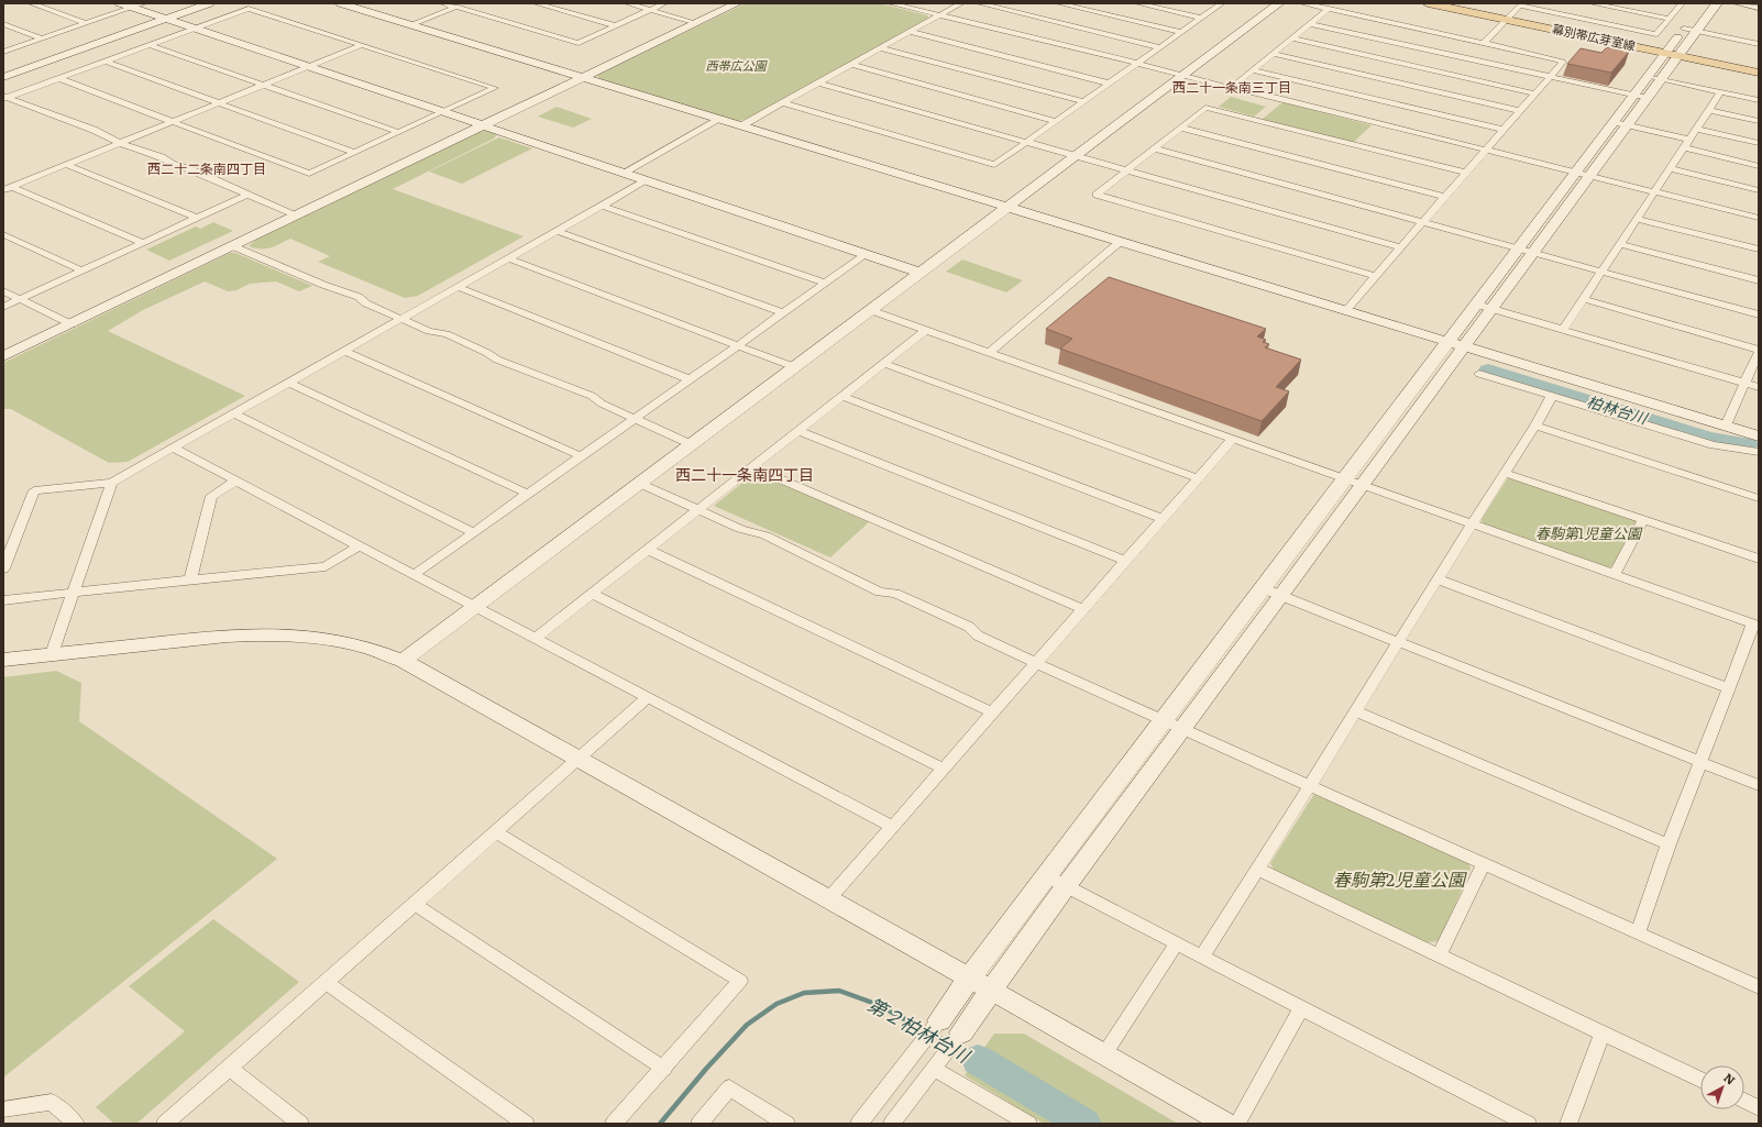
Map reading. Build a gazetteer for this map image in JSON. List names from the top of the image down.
{
  "streets": {
    "main road": ["幕別帯広芽室線"]
  },
  "districts": ["西二十一条南三丁目", "西二十二条南四丁目", "西二十一条南四丁目"],
  "water": ["柏林台川", "第２柏林台川"],
  "parks": ["西帯広公園", "春駒第1児童公園", "春駒第2児童公園"],
  "north": "top right"
}
